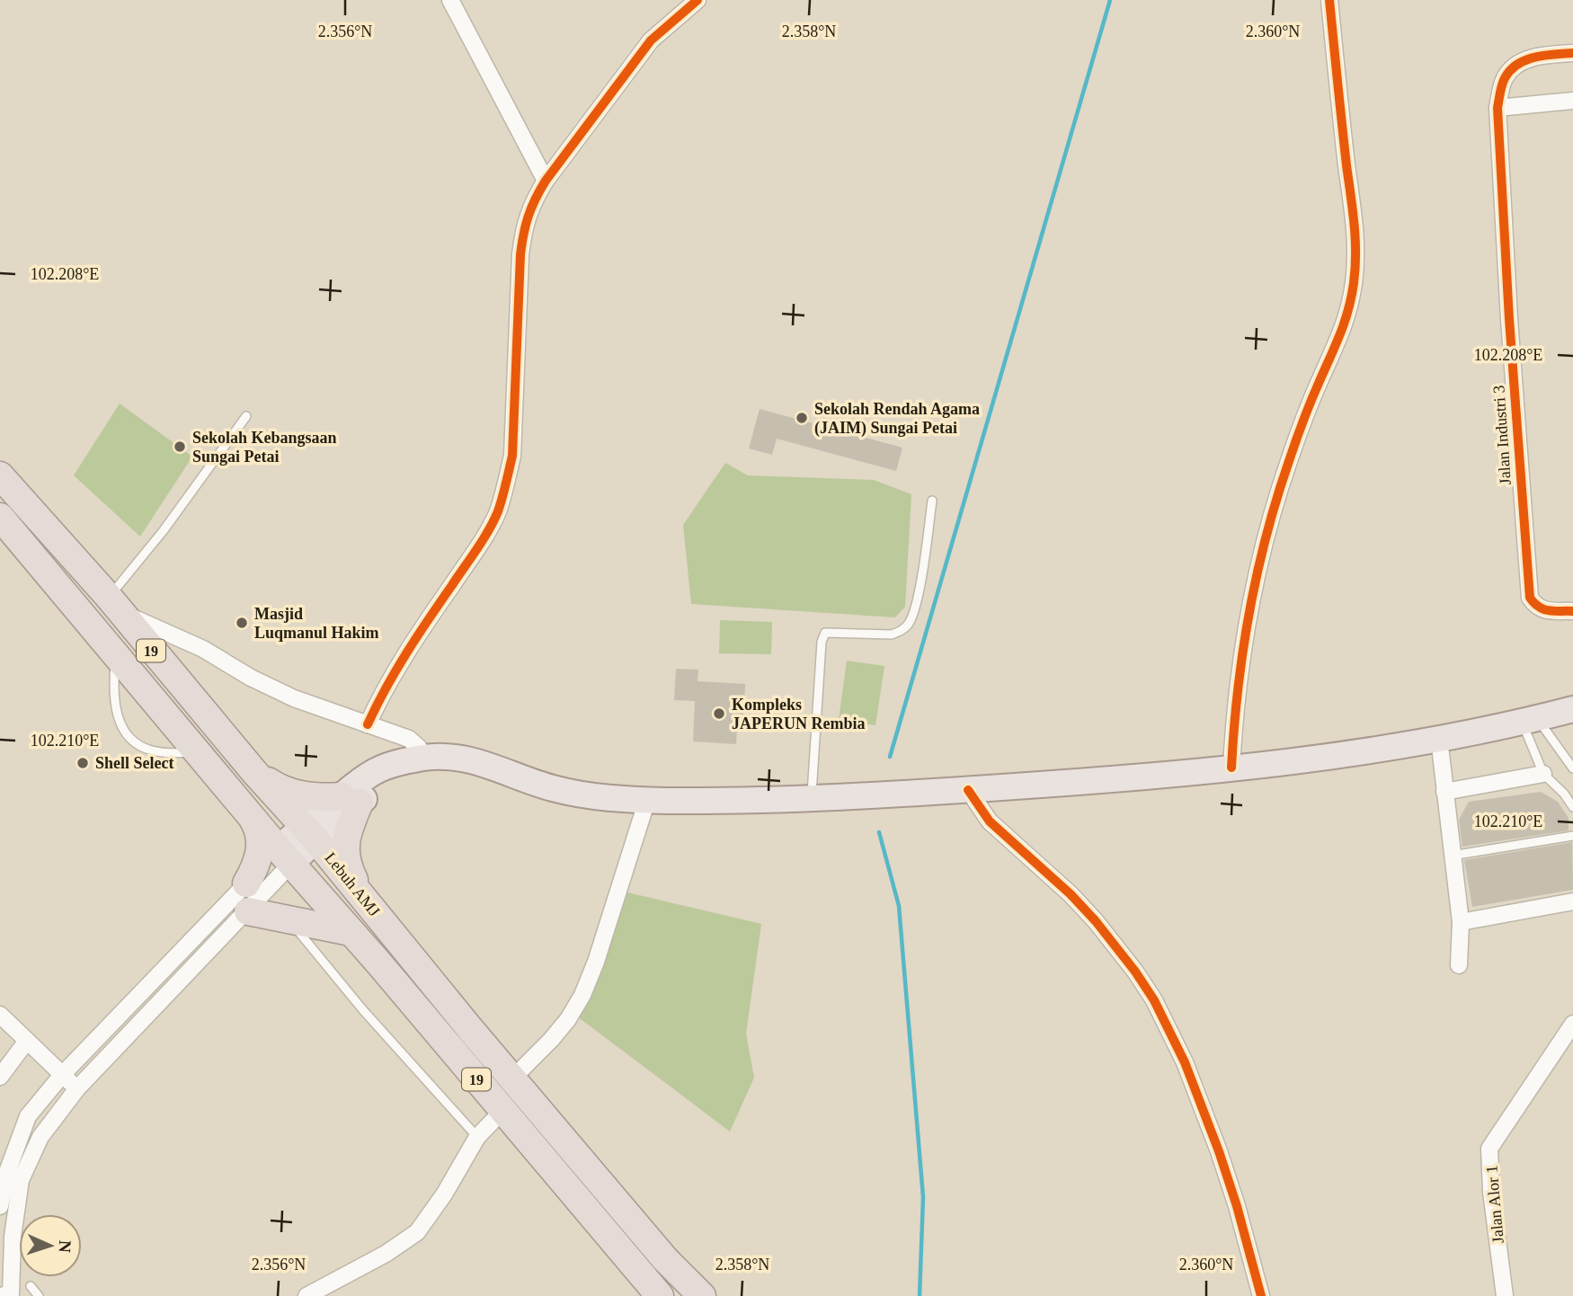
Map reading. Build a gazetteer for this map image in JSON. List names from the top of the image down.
{
  "streets": {
    "highway": ["19", "Lebuh AMJ"],
    "street": ["Jalan Industri 3", "Jalan Alor 1"]
  },
  "places": [
    "Sekolah Rendah Agama (JAIM) Sungai Petai",
    "Sekolah Kebangsaan Sungai Petai",
    "Masjid Luqmanul Hakim",
    "Kompleks JAPERUN Rembia",
    "Shell Select"
  ],
  "north": "right",
  "coordinates": [
    "2.356°N",
    "2.358°N",
    "2.360°N",
    "102.208°E",
    "102.210°E"
  ]
}
